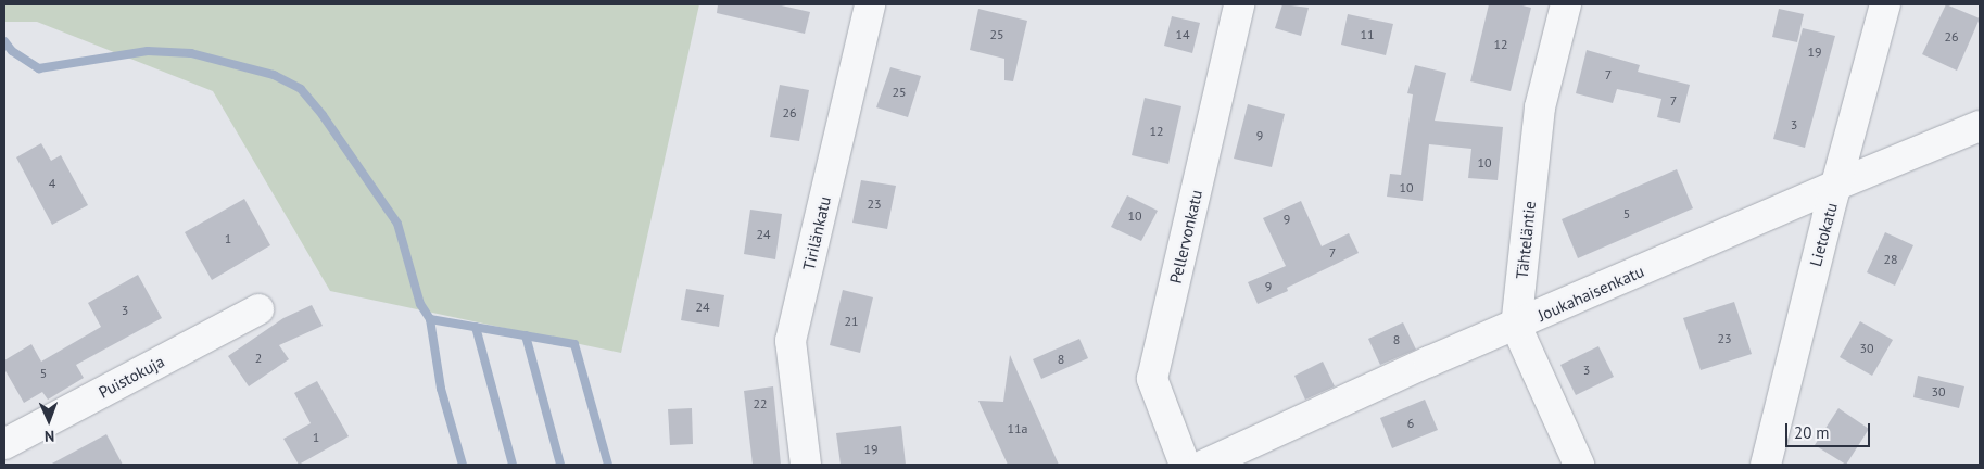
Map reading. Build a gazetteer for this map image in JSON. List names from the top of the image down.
{
  "streets": {
    "street": [
      "Tirilänkatu",
      "Lietokatu",
      "Pellervonkatu",
      "Tähteläntie",
      "Joukahaisenkatu",
      "Puistokuja"
    ]
  },
  "crossings": [
    ["Lietokatu", "Joukahaisenkatu"],
    ["Tähteläntie", "Joukahaisenkatu"]
  ],
  "house_numbers": [
    "25",
    "14",
    "11",
    "26",
    "12",
    "19",
    "7",
    "25",
    "7",
    "26",
    "3",
    "12",
    "9",
    "10",
    "4",
    "10",
    "23",
    "5",
    "10",
    "9",
    "24",
    "1",
    "7",
    "28",
    "9",
    "24",
    "3",
    "21",
    "23",
    "8",
    "30",
    "2",
    "8",
    "3",
    "5",
    "30",
    "22",
    "6",
    "11a",
    "1",
    "19"
  ],
  "scale_bar": "20 m",
  "north": "bottom"
}
